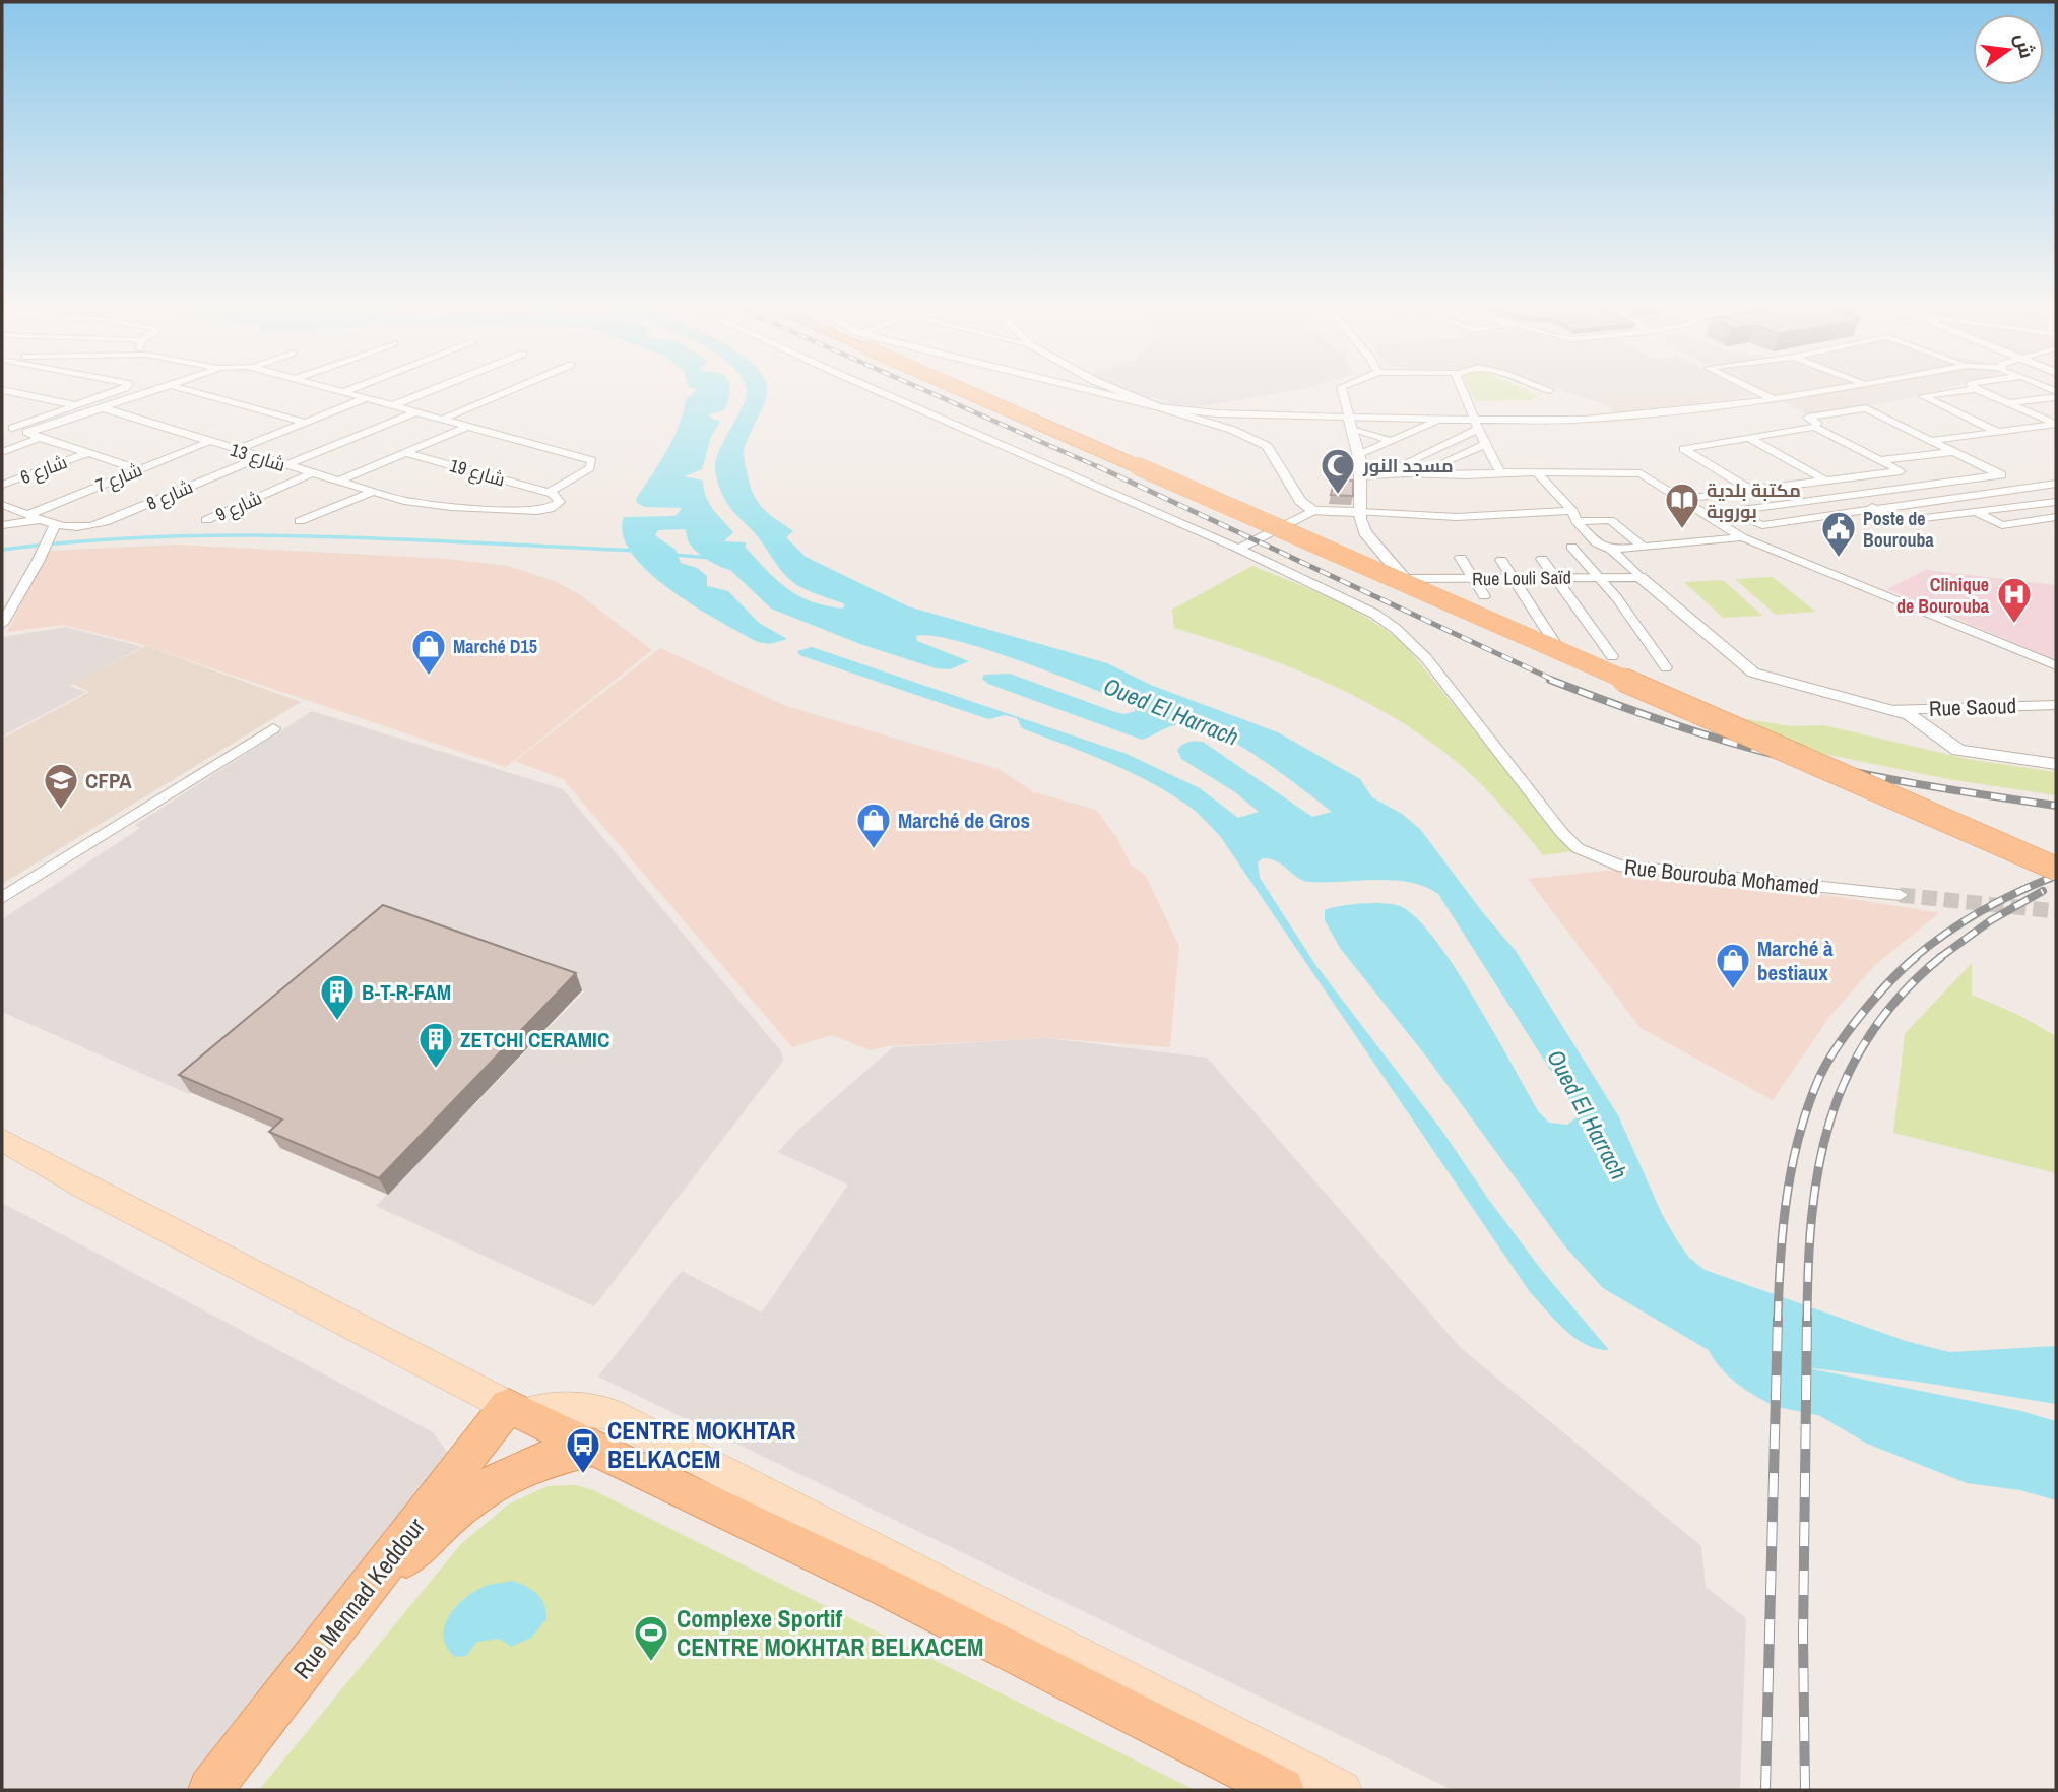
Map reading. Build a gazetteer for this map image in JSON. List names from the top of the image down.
{
  "streets": {
    "main road": ["Rue Mennad Keddour"],
    "street": [
      "شارع 13",
      "شارع 6",
      "شارع 19",
      "شارع 7",
      "شارع 8",
      "شارع 9",
      "Rue Louli Saïd",
      "Rue Saoud",
      "Rue Bourouba Mohamed"
    ]
  },
  "crossings": [
    ["شارع 13", "شارع 19"],
    ["شارع 13", "شارع 7"],
    ["شارع 13", "شارع 8"],
    ["شارع 13", "شارع 9"]
  ],
  "water": ["Oued El Harrach"],
  "places": {
    "mosque": ["مسجد النور"],
    "library": ["مكتبة بلدية بوروبة"],
    "public building": ["Poste de Bourouba"],
    "hospital": ["Clinique de Bourouba"],
    "shop": ["Marché D15", "Marché de Gros", "Marché à bestiaux"],
    "school or university": ["CFPA"],
    "building": ["B-T-R-FAM", "ZETCHI CERAMIC"],
    "bus stop": ["CENTRE MOKHTAR BELKACEM"],
    "sports": ["Complexe Sportif CENTRE MOKHTAR BELKACEM"]
  },
  "north": "right"
}
